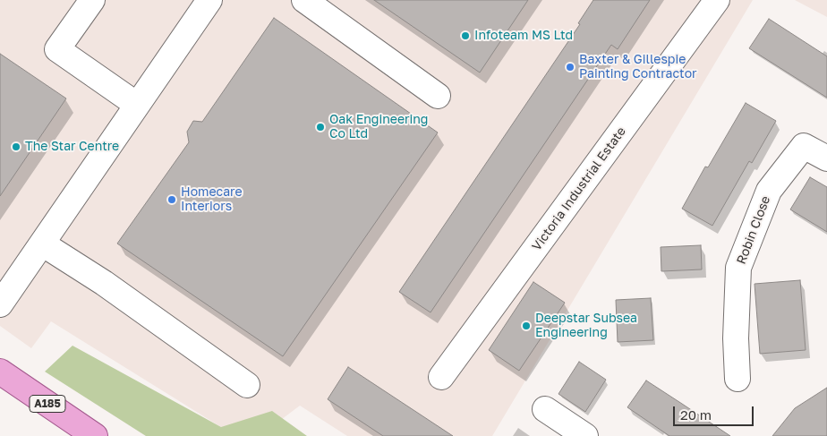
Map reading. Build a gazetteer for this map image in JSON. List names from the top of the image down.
{
  "streets": {
    "main road": ["A185"],
    "street": ["Victoria Industrial Estate", "Robin Close"]
  },
  "places": [
    "Infoteam MS Ltd",
    "Baxter & Gillespie Painting Contractor",
    "Oak Engineering Co Ltd",
    "The Star Centre",
    "Homecare Interiors",
    "Deepstar Subsea Engineering"
  ],
  "scale_bar": "20 m"
}
